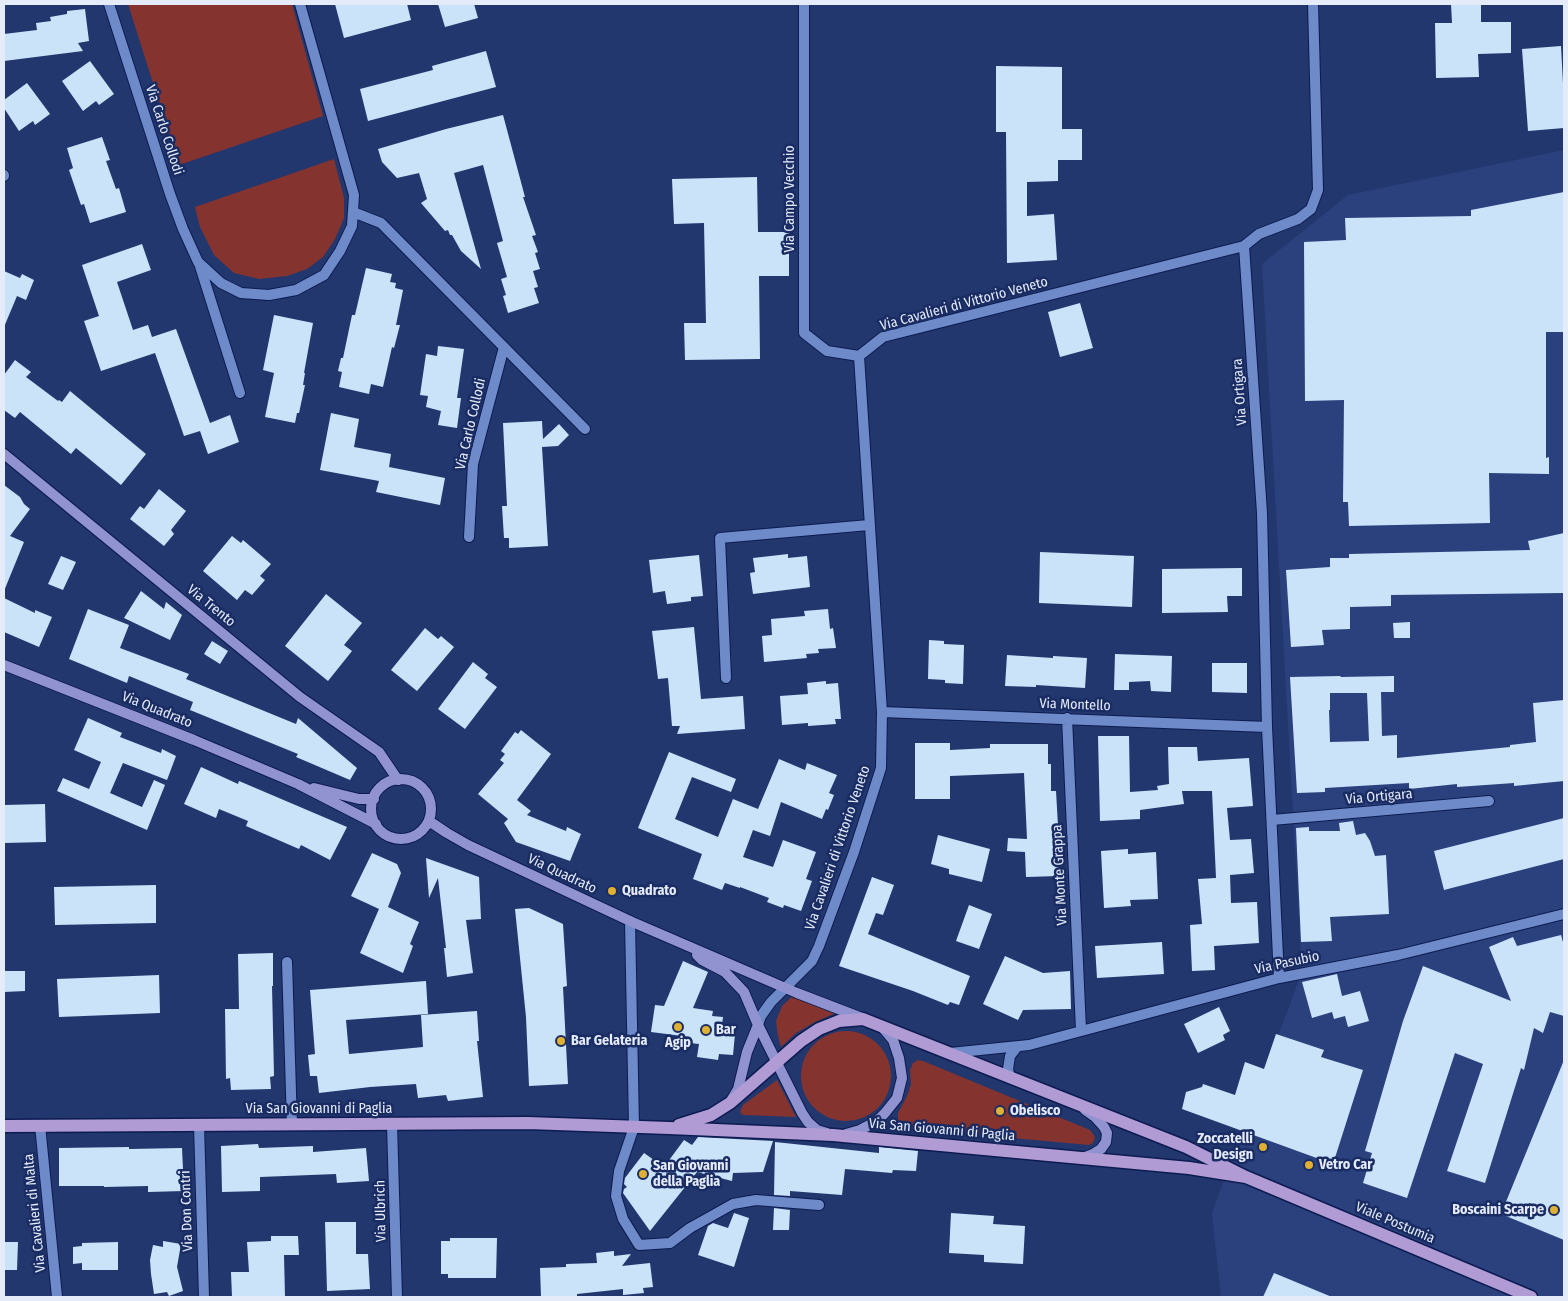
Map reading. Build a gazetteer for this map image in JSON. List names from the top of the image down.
{
  "streets": {
    "main road": ["Via San Giovanni di Paglia", "Viale Postumia"],
    "street": [
      "Via Carlo Collodi",
      "Via Campo Vecchio",
      "Via Cavalieri di Vittorio Veneto",
      "Via Ortigara",
      "Via Trento",
      "Via Montello",
      "Via Quadrato",
      "Via Monte Grappa",
      "Via Pasubio",
      "Via Don Contri",
      "Via Ulbrich",
      "Via Cavalieri di Malta"
    ]
  },
  "crossings": [
    ["Via Campo Vecchio", "Via Cavalieri di Vittorio Veneto"],
    ["Via Cavalieri di Vittorio Veneto", "Via Ortigara"],
    ["Via Cavalieri di Vittorio Veneto", "Via Montello"],
    ["Via Cavalieri di Vittorio Veneto", "Via Quadrato"],
    ["Via Ortigara", "Via Montello"],
    ["Via Ortigara", "Via Pasubio"],
    ["Via Trento", "Via Quadrato"],
    ["Via Montello", "Via Monte Grappa"],
    ["Via Quadrato", "Via San Giovanni di Paglia"],
    ["Via Monte Grappa", "Via Pasubio"],
    ["Via San Giovanni di Paglia", "Via Don Contri"],
    ["Via San Giovanni di Paglia", "Via Ulbrich"],
    ["Via San Giovanni di Paglia", "Via Cavalieri di Malta"],
    ["Via San Giovanni di Paglia", "Viale Postumia"]
  ],
  "places": [
    "Quadrato",
    "Agip",
    "Bar",
    "Bar Gelateria",
    "Obelisco",
    "Zoccatelli Design",
    "Vetro Car",
    "San Giovanni della Paglia",
    "Boscaini Scarpe"
  ]
}
